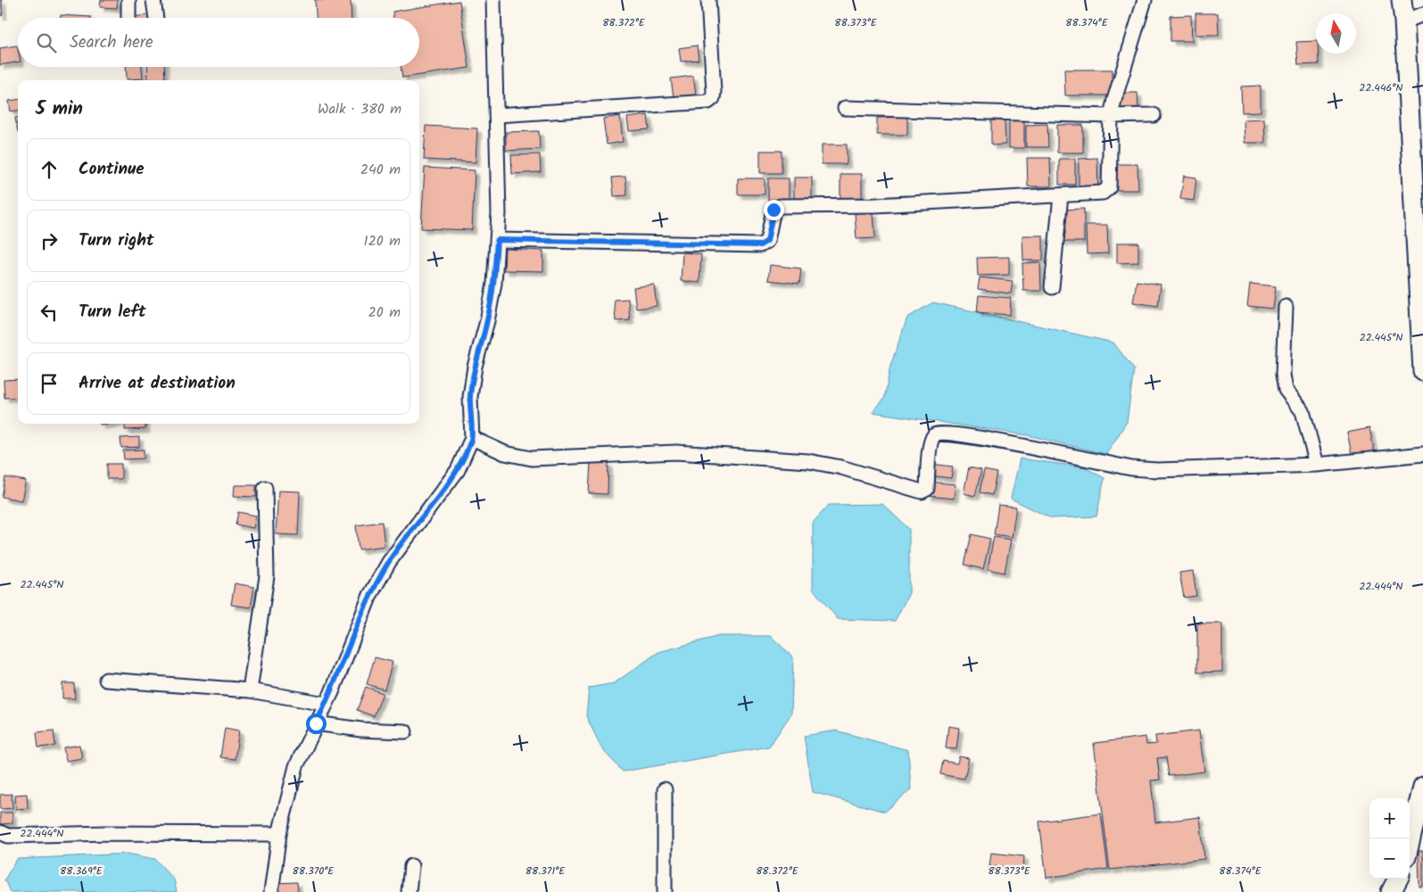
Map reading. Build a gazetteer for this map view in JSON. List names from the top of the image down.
{
  "north": "top",
  "page": {
    "search": "Search here",
    "heading": ["5 min", "Walk · 380 m"],
    "list": [
      ["Continue", "240 m"],
      ["Turn right", "120 m"],
      ["Turn left", "20 m"],
      "Arrive at destination"
    ],
    "map_buttons": ["+", "−"]
  },
  "coordinates": [
    "88.372°E",
    "88.373°E",
    "88.374°E",
    "22.446°N",
    "22.445°N",
    "22.444°N",
    "88.369°E",
    "88.370°E",
    "88.371°E"
  ]
}
